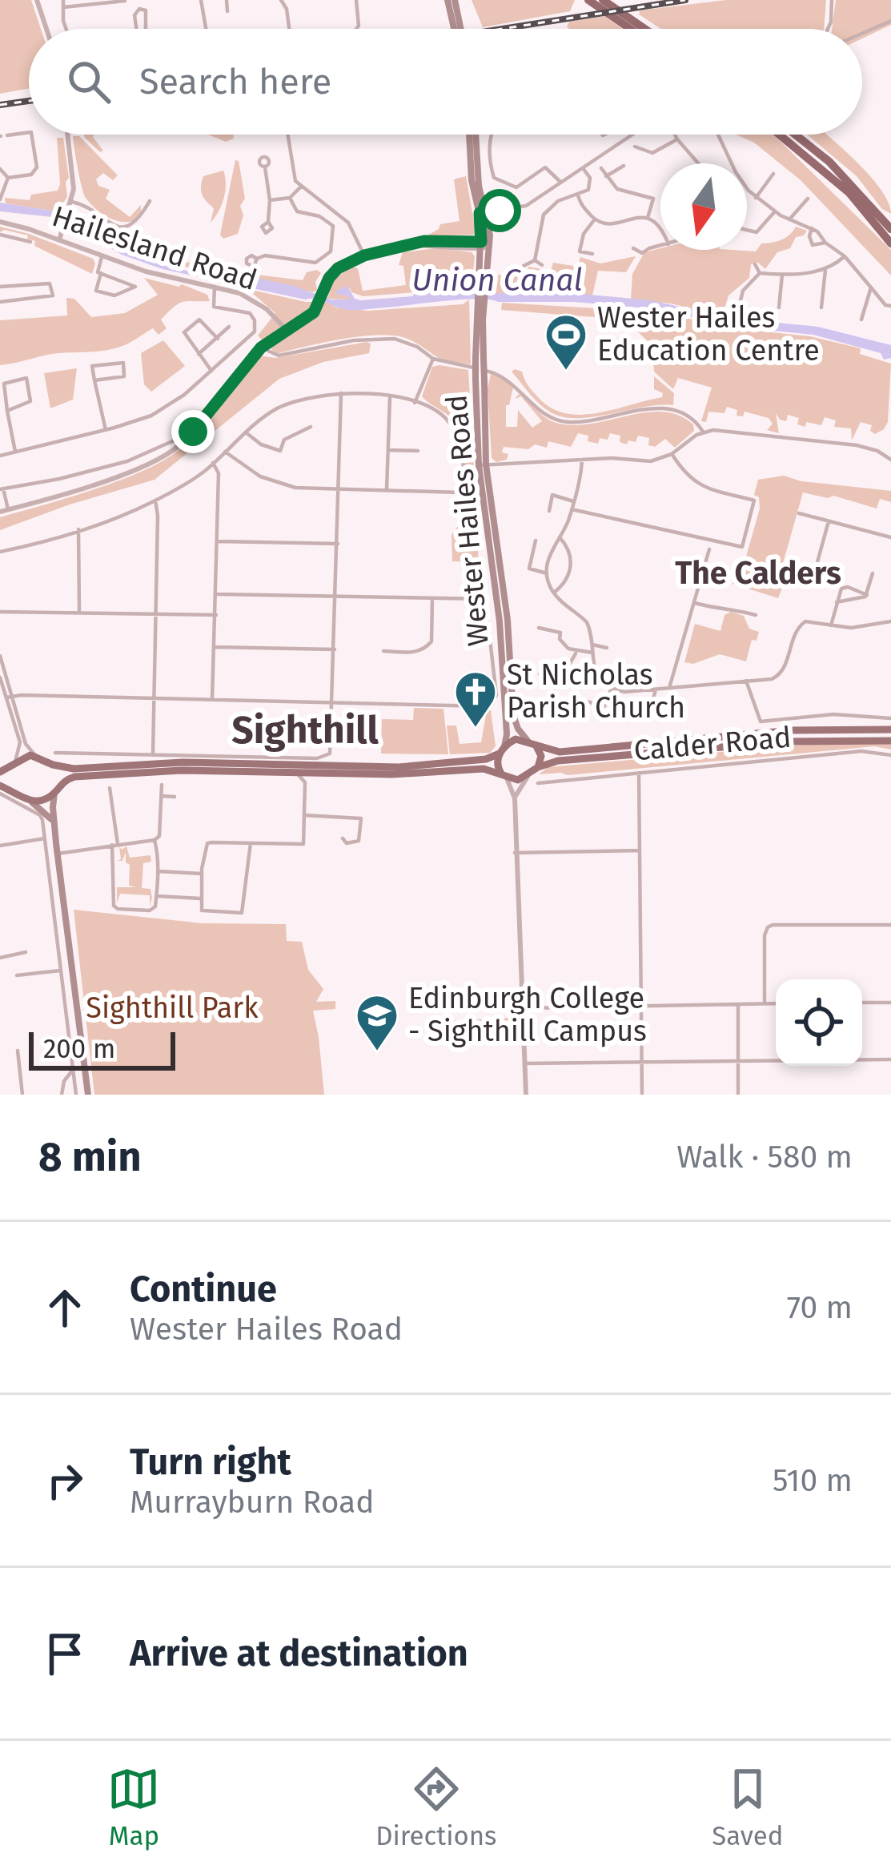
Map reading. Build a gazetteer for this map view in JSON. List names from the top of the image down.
{
  "streets": {
    "main road": ["Wester Hailes Road", "Calder Road"],
    "street": ["Hailesland Road"]
  },
  "crossings": [
    ["Wester Hailes Road", "Calder Road"]
  ],
  "districts": ["The Calders", "Sighthill"],
  "water": ["Union Canal"],
  "parks": ["Sighthill Park"],
  "places": {
    "sports": ["Wester Hailes Education Centre"],
    "church": ["St Nicholas Parish Church"],
    "school or university": ["Edinburgh College - Sighthill Campus"]
  },
  "scale_bar": "200 m",
  "north": "bottom",
  "page": {
    "search": "Search here",
    "scale": "200 m",
    "heading": ["8 min", "Walk · 580 m"],
    "list": [
      ["Continue", "Wester Hailes Road", "70 m"],
      ["Turn right", "Murrayburn Road", "510 m"],
      "Arrive at destination"
    ],
    "nav": ["Map", "Directions", "Saved"]
  }
}
